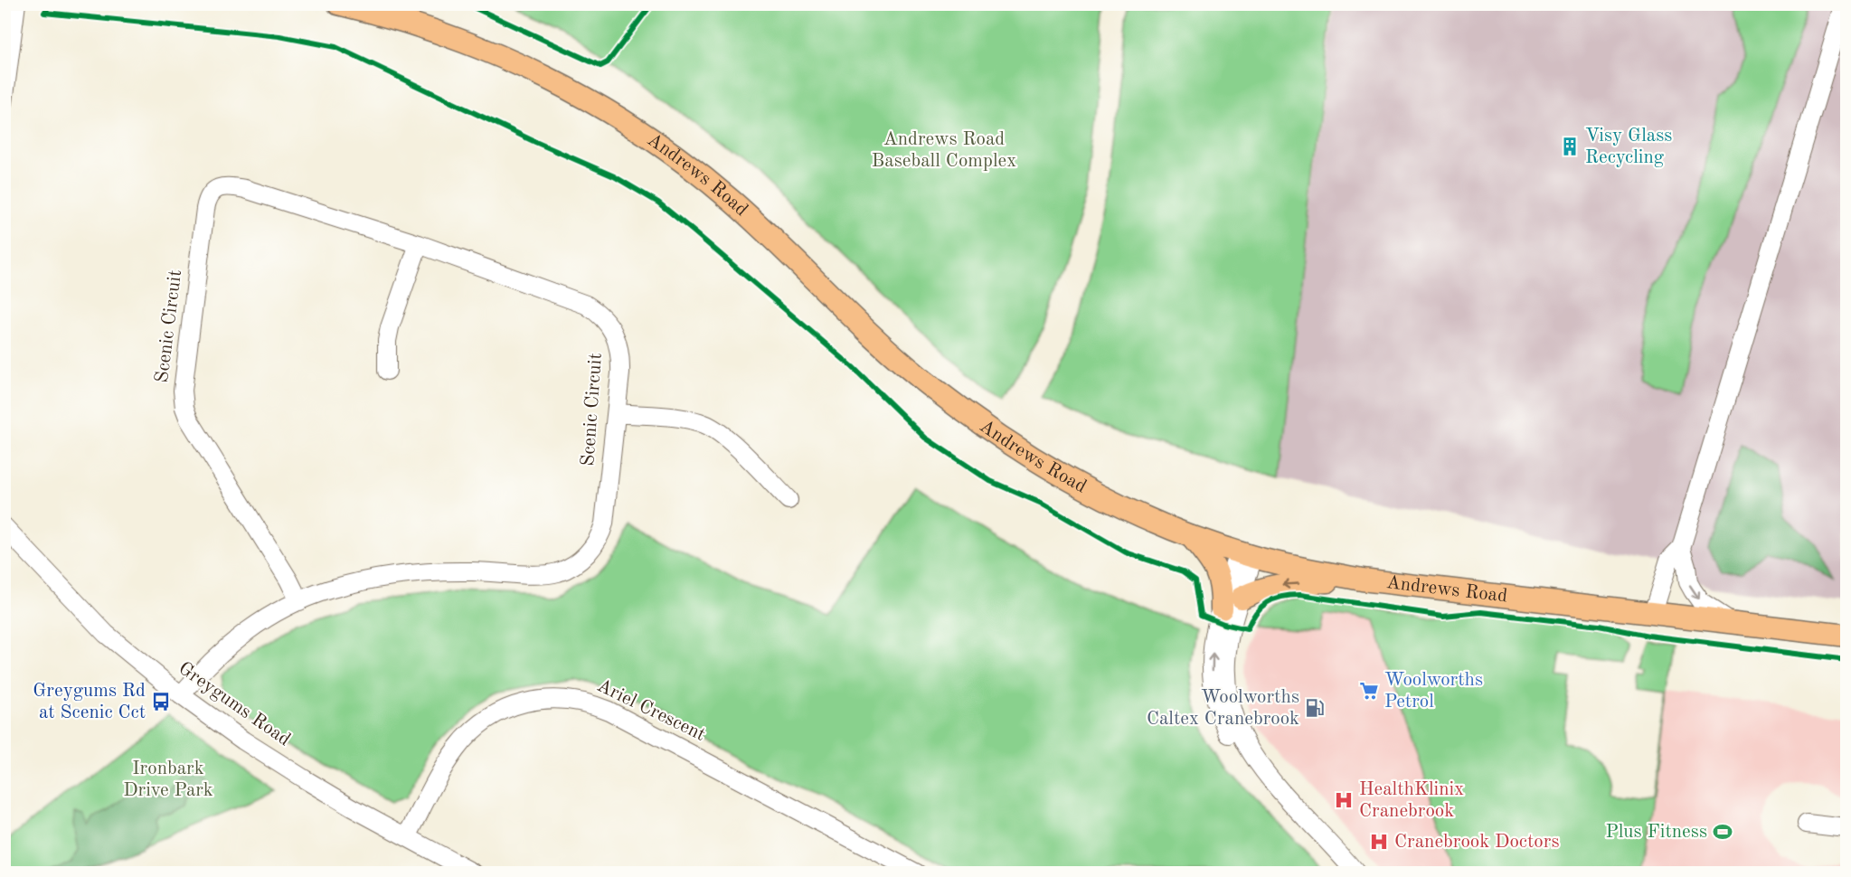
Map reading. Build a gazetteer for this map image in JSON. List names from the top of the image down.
{
  "streets": {
    "main road": ["Andrews Road"],
    "street": ["Scenic Circuit", "Greygums Road", "Ariel Crescent"]
  },
  "crossings": [
    ["Scenic Circuit", "Greygums Road"],
    ["Greygums Road", "Ariel Crescent"]
  ],
  "parks": ["Andrews Road Baseball Complex", "Ironbark Drive Park"],
  "places": {
    "building": ["Visy Glass Recycling"],
    "supermarket": ["Woolworths Petrol"],
    "bus stop": ["Greygums Rd at Scenic Cct"],
    "fuel station": ["Woolworths Caltex Cranebrook"],
    "hospital": ["HealthKlinix Cranebrook", "Cranebrook Doctors"],
    "sports": ["Plus Fitness"]
  }
}
